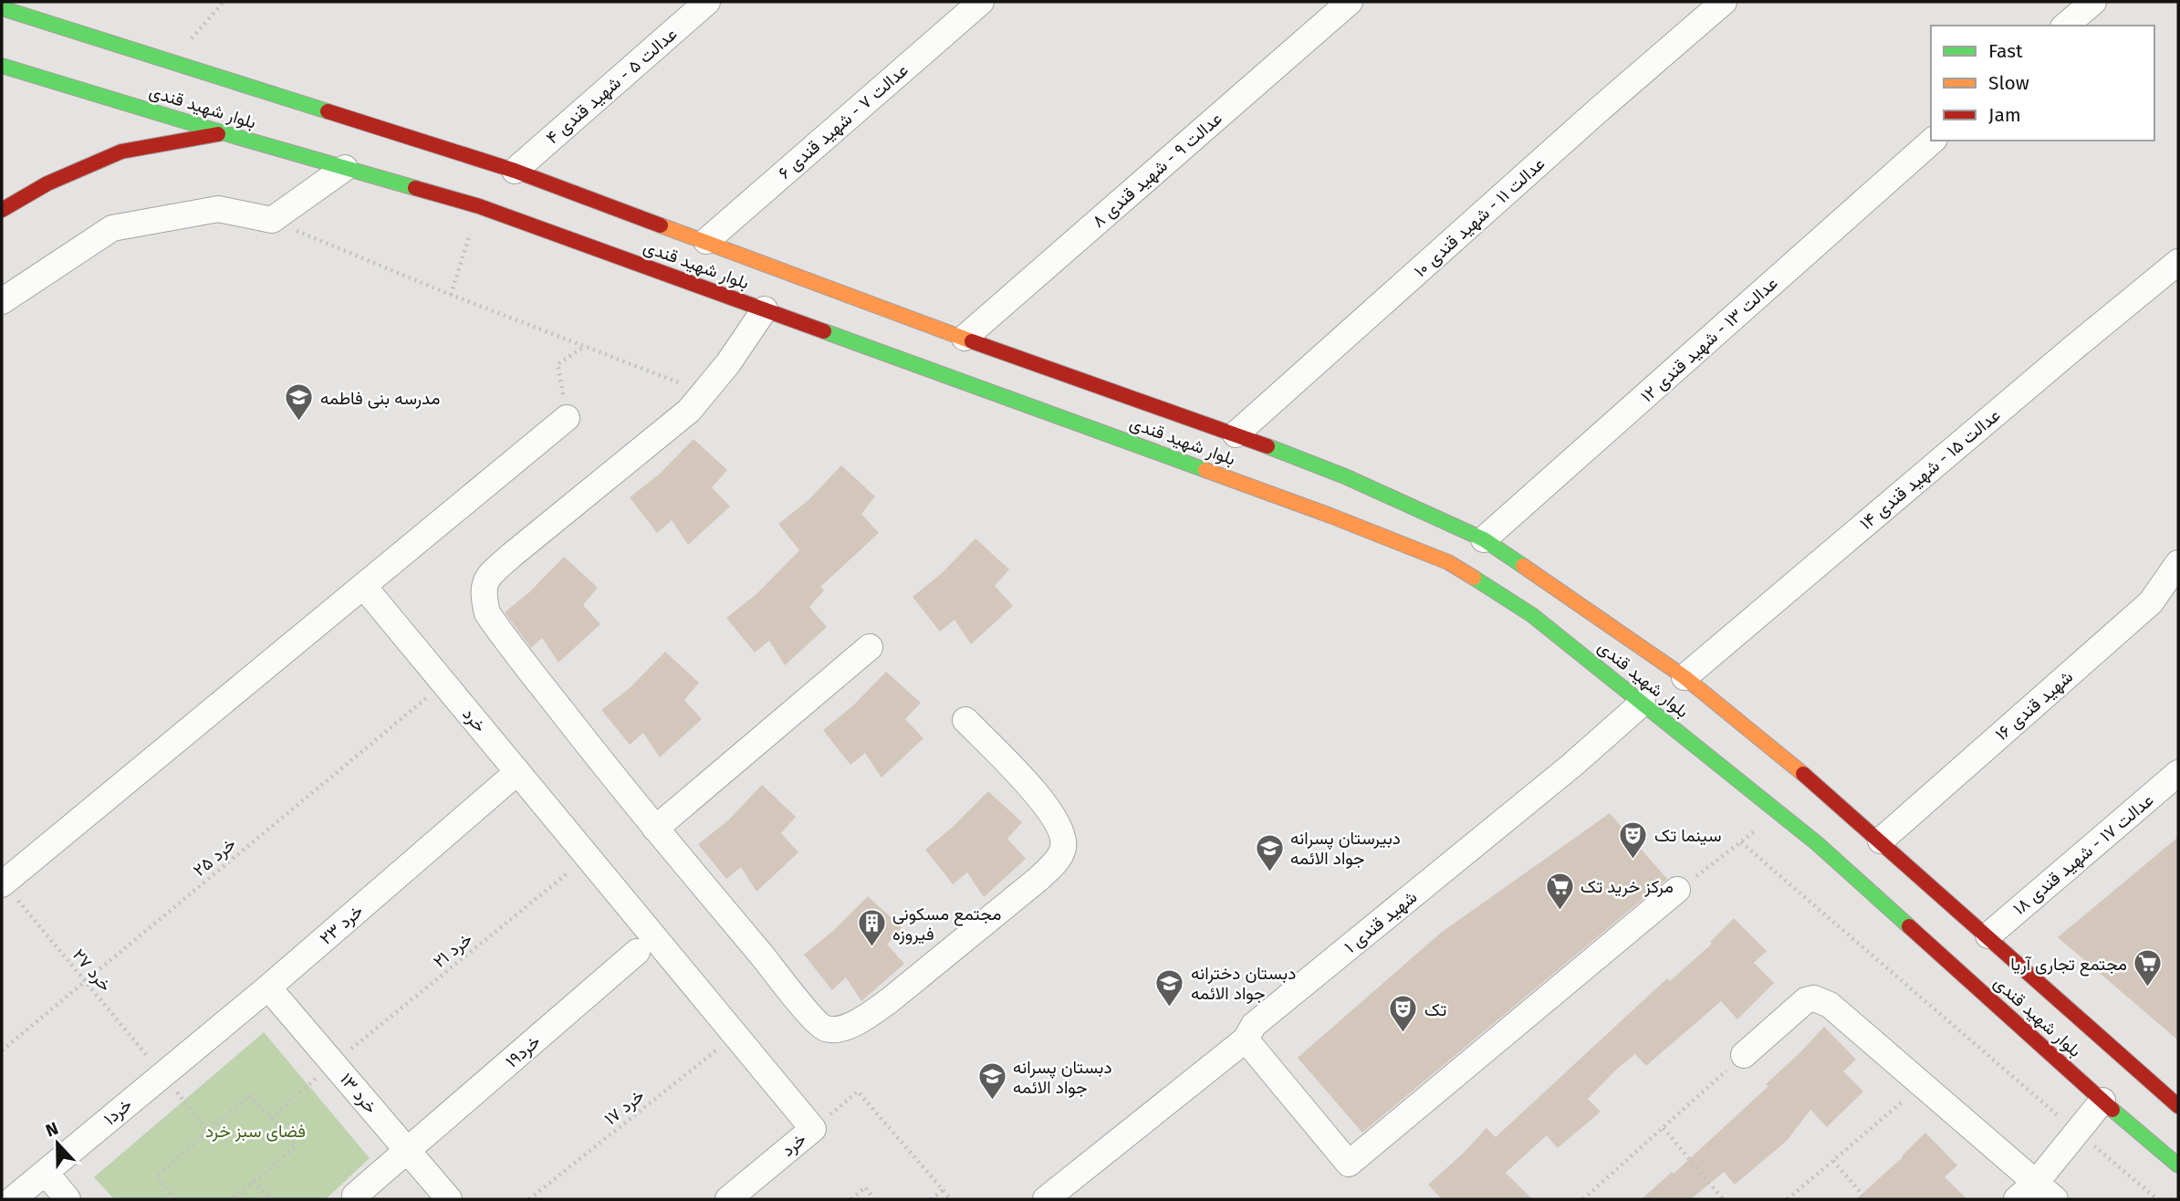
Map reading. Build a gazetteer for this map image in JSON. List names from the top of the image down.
{
  "streets": {
    "main road": ["بلوار شهید قندی"],
    "street": [
      "عدالت ۵ - شهید قندی ۴",
      "عدالت ۷ - شهید قندی ۶",
      "عدالت ۹ - شهید قندی ۸",
      "عدالت ۱۱ - شهید قندی ۱۰",
      "عدالت ۱۳ - شهید قندی ۱۲",
      "عدالت ۱۵ - شهید قندی ۱۴",
      "شهید قندی ۱۶",
      "خرد",
      "عدالت ۱۷ - شهید قندی ۱۸",
      "شهيد قندی ۱",
      "خرد ۲۳",
      "خرد۱۹",
      "خرد ۱۳",
      "خرد۱"
    ],
    "path": [
      "خرد ۲۵",
      "خرد ۲۱",
      "خرد ۲۷",
      "خرد ۱۷"
    ]
  },
  "crossings": [
    ["عدالت ۵ - شهید قندی ۴", "بلوار شهید قندی"],
    ["بلوار شهید قندی", "عدالت ۷ - شهید قندی ۶"],
    ["بلوار شهید قندی", "عدالت ۹ - شهید قندی ۸"],
    ["بلوار شهید قندی", "عدالت ۱۱ - شهید قندی ۱۰"],
    ["بلوار شهید قندی", "عدالت ۱۳ - شهید قندی ۱۲"],
    ["بلوار شهید قندی", "عدالت ۱۵ - شهید قندی ۱۴"],
    ["بلوار شهید قندی", "شهید قندی ۱۶"],
    ["بلوار شهید قندی", "عدالت ۱۷ - شهید قندی ۱۸"],
    ["بلوار شهید قندی", "شهيد قندی ۱"],
    ["خرد", "خرد ۲۵"],
    ["خرد", "خرد ۲۳"],
    ["خرد", "خرد ۲۱"],
    ["خرد", "خرد ۱۷"],
    ["خرد ۲۵", "خرد ۲۷"],
    ["خرد ۲۳", "خرد ۲۷"],
    ["خرد ۲۳", "خرد ۱۳"],
    ["خرد ۲۳", "خرد۱"],
    ["خرد ۲۱", "خرد ۱۳"],
    ["خرد ۲۷", "خرد۱"],
    ["خرد۱۹", "خرد ۱۳"]
  ],
  "parks": ["فضای سبز خرد"],
  "places": {
    "school or university": [
      "مدرسه بنی فاطمه",
      "دبیرستان پسرانه جواد الائمه",
      "دبستان دخترانه جواد الائمه",
      "دبستان پسرانه جواد الائمه"
    ],
    "theatre": ["سینما تک", "تک"],
    "supermarket": ["مرکز خرید تک", "مجتمع تجاری آریا"],
    "building": ["مجتمع مسکونی فیروزه"]
  },
  "legend": ["Fast", "Slow", "Jam"],
  "north": "top"
}
